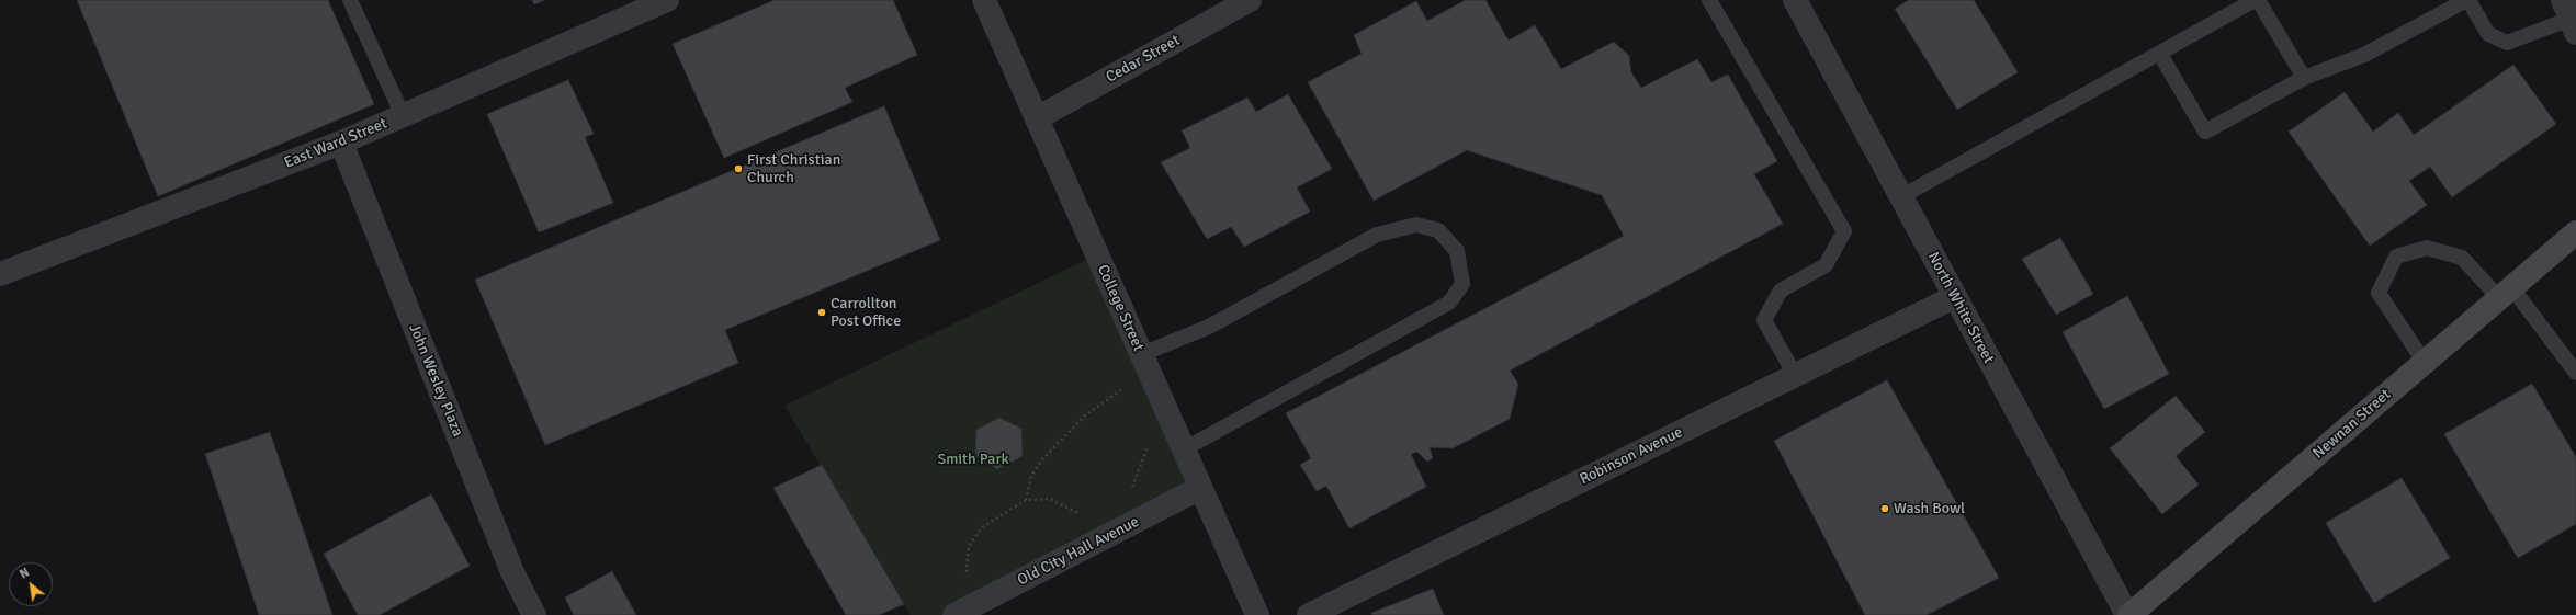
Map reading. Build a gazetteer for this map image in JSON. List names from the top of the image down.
{
  "streets": {
    "main road": ["Newnan Street"],
    "street": [
      "Cedar Street",
      "East Ward Street",
      "College Street",
      "North White Street",
      "John Wesley Plaza",
      "Robinson Avenue",
      "Old City Hall Avenue"
    ]
  },
  "crossings": [
    ["Cedar Street", "College Street"],
    ["East Ward Street", "John Wesley Plaza"],
    ["College Street", "Old City Hall Avenue"],
    ["North White Street", "Newnan Street"],
    ["North White Street", "Robinson Avenue"]
  ],
  "parks": ["Smith Park"],
  "places": ["First Christian Church", "Carrollton Post Office", "Wash Bowl"],
  "north": "top left"
}
